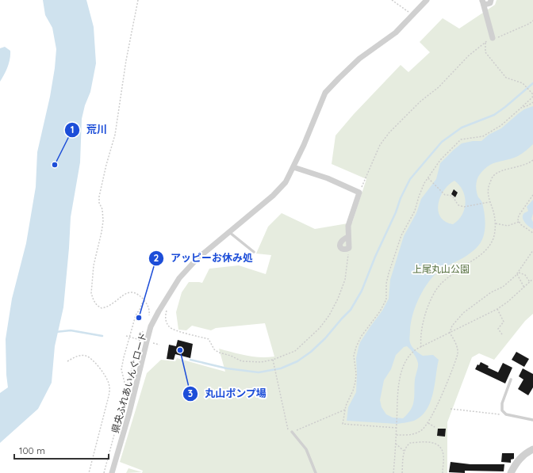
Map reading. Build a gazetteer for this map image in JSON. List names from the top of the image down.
{
  "streets": {
    "path": ["県央ふれあいんぐロード"]
  },
  "parks": ["上尾丸山公園"],
  "places": ["荒川", "アッピーお休み処", "丸山ポンプ場"],
  "scale_bar": "100 m"
}
